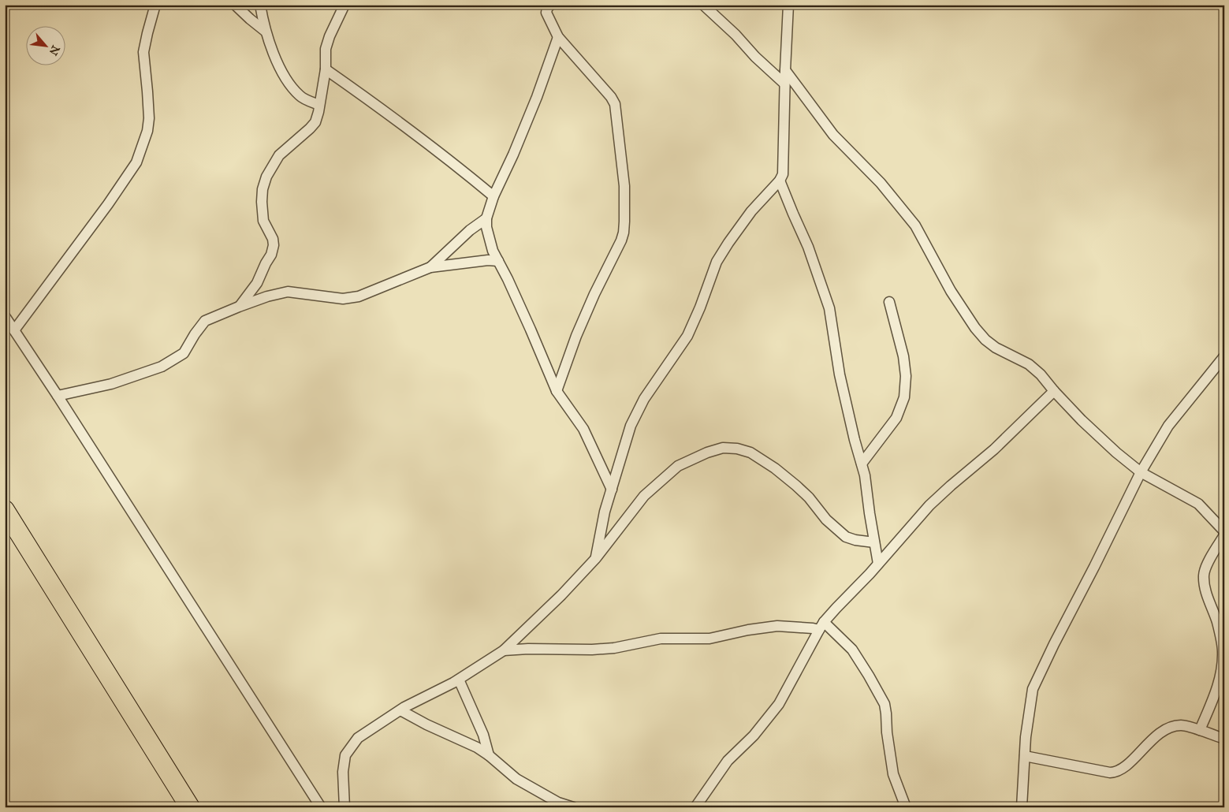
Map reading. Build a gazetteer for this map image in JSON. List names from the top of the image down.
{
  "north": "bottom right"
}
